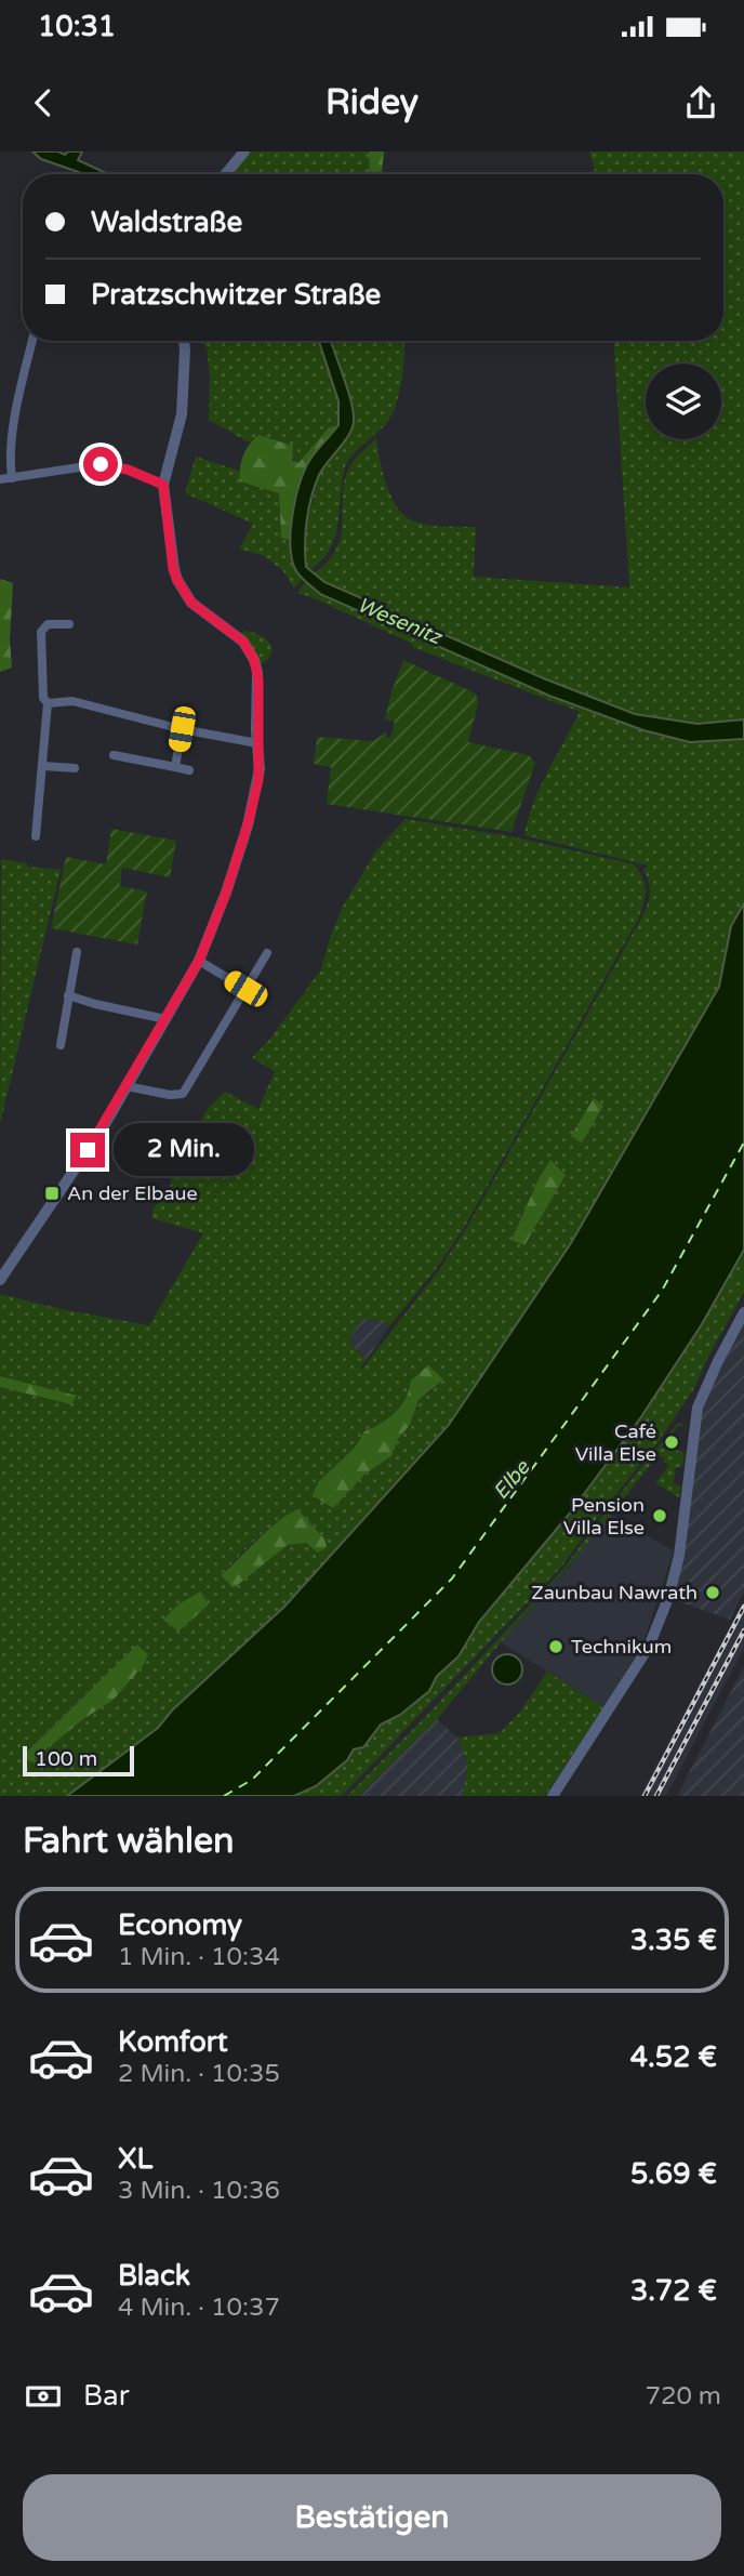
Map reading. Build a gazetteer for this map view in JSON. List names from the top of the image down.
{
  "water": ["Wesenitz", "Elbe"],
  "places": {
    "transit": ["An der Elbaue"],
    "other": [
      "Café Villa Else",
      "Pension Villa Else",
      "Zaunbau Nawrath",
      "Technikum"
    ]
  },
  "scale_bar": "100 m",
  "page": {
    "status": "10:31",
    "header": "Ridey",
    "banner": ["Waldstraße", "Pratzschwitzer Straße"],
    "bubble": "2 Min.",
    "scale": "100 m",
    "heading": "Fahrt wählen",
    "list": [
      {
        "name": "Economy",
        "note": "1 Min. · 10:34",
        "value": "3.35 €"
      },
      {
        "name": "Komfort",
        "note": "2 Min. · 10:35",
        "value": "4.52 €"
      },
      {
        "name": "XL",
        "note": "3 Min. · 10:36",
        "value": "5.69 €"
      },
      {
        "name": "Black",
        "note": "4 Min. · 10:37",
        "value": "3.72 €"
      }
    ],
    "pay": ["Bar", "720 m"],
    "buttons": "Bestätigen"
  }
}
